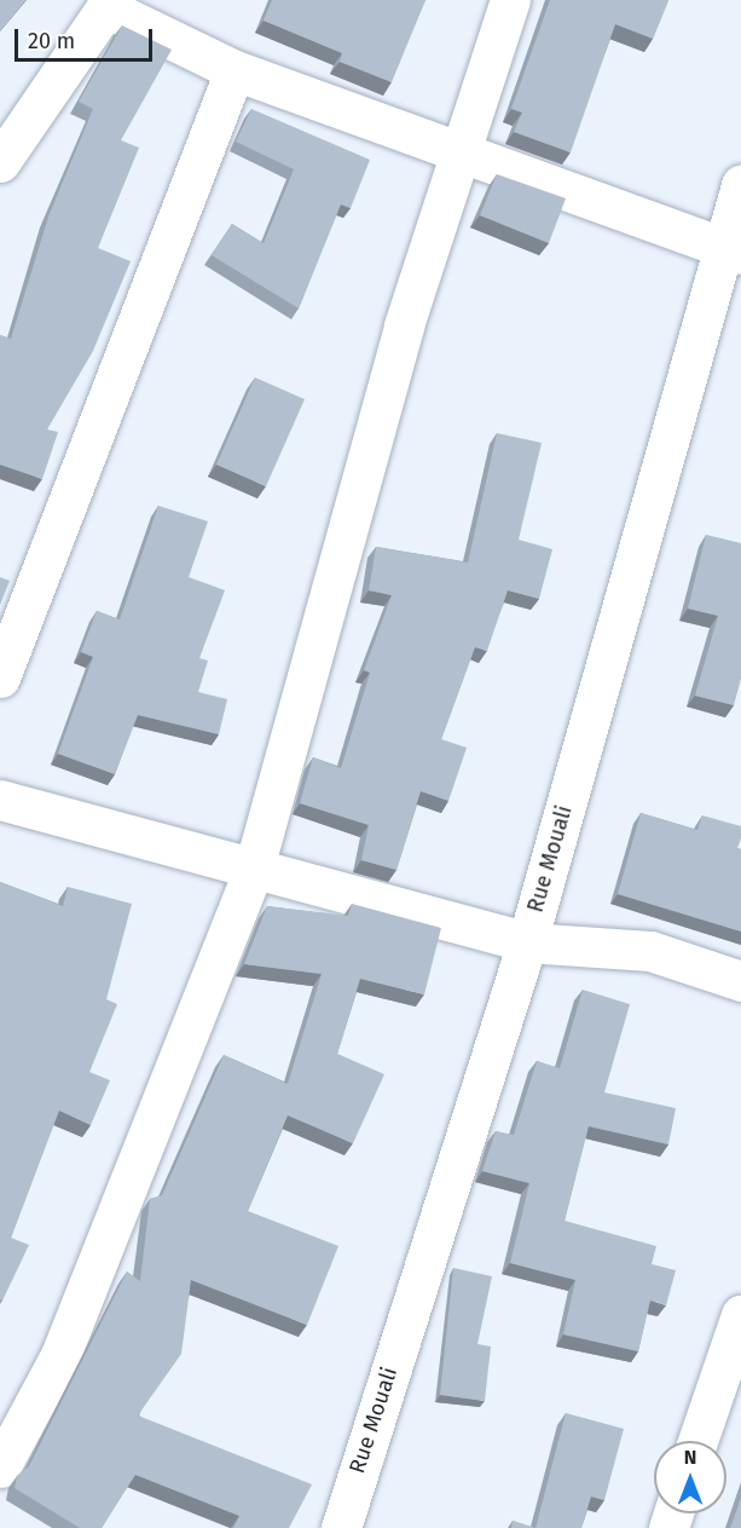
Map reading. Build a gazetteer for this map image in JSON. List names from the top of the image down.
{
  "streets": {
    "street": ["Rue Mouali"]
  },
  "scale_bar": "20 m",
  "north": "top"
}
